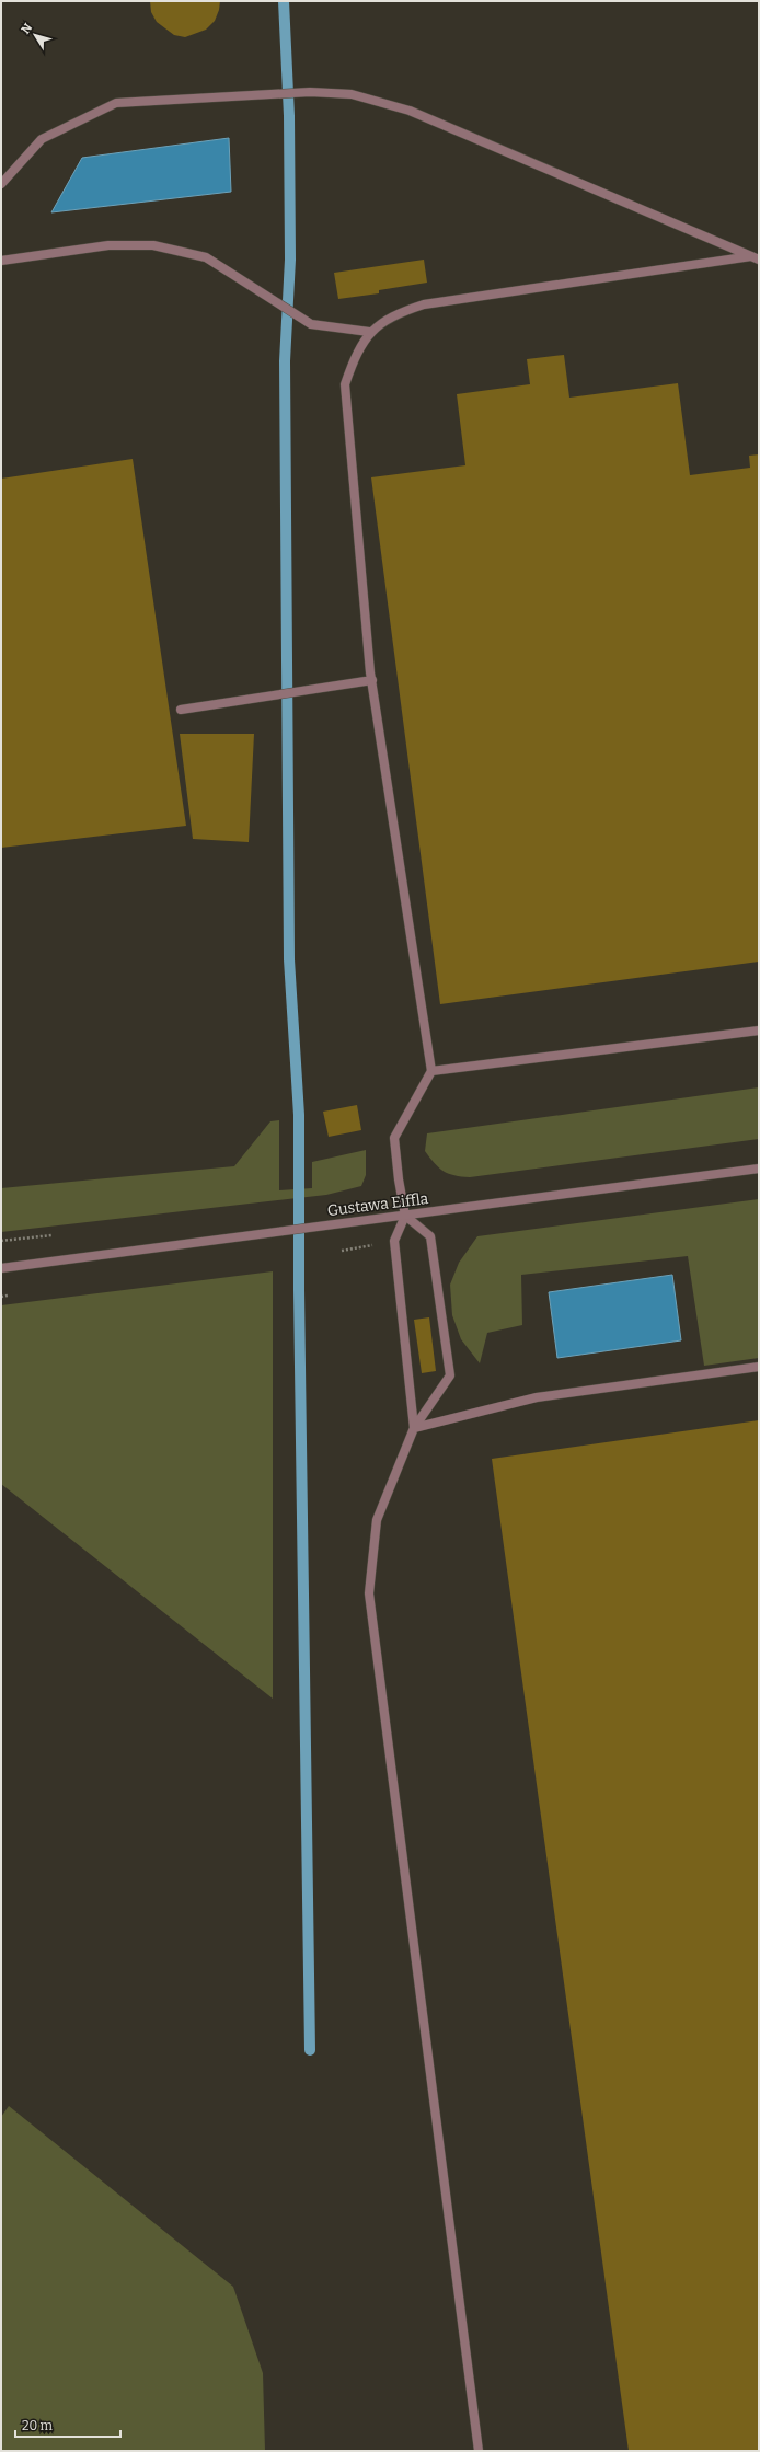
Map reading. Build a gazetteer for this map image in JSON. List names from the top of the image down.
{
  "streets": {
    "street": ["Gustawa Eiffla"]
  },
  "scale_bar": "20 m",
  "north": "top left"
}
